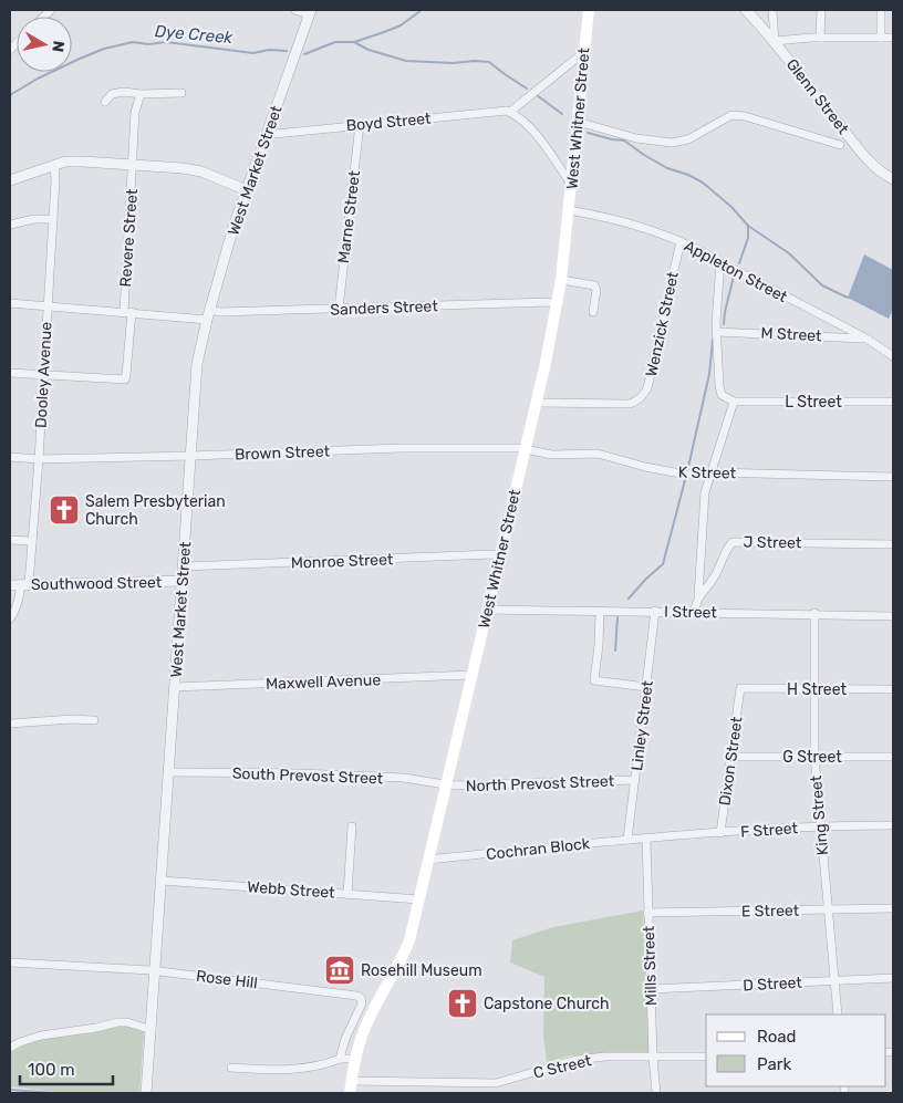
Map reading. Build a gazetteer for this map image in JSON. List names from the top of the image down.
{
  "streets": {
    "main road": ["West Whitner Street"],
    "street": [
      "Glenn Street",
      "Boyd Street",
      "West Market Street",
      "Marne Street",
      "Revere Street",
      "Appleton Street",
      "Sanders Street",
      "Wenzick Street",
      "M Street",
      "Dooley Avenue",
      "L Street",
      "Brown Street",
      "K Street",
      "J Street",
      "Monroe Street",
      "Southwood Street",
      "I Street",
      "Maxwell Avenue",
      "H Street",
      "Linley Street",
      "G Street",
      "Dixon Street",
      "South Prevost Street",
      "North Prevost Street",
      "King Street",
      "F Street",
      "Cochran Block",
      "Webb Street",
      "E Street",
      "Mills Street",
      "Rose Hill",
      "D Street",
      "C Street"
    ]
  },
  "crossings": [
    ["West Whitner Street", "Appleton Street"],
    ["West Whitner Street", "Sanders Street"],
    ["West Whitner Street", "Wenzick Street"],
    ["West Whitner Street", "Brown Street"],
    ["West Whitner Street", "K Street"],
    ["West Whitner Street", "Monroe Street"],
    ["West Whitner Street", "I Street"],
    ["West Whitner Street", "Maxwell Avenue"],
    ["West Whitner Street", "South Prevost Street"],
    ["West Whitner Street", "North Prevost Street"],
    ["West Whitner Street", "Cochran Block"],
    ["West Whitner Street", "Webb Street"],
    ["West Whitner Street", "C Street"],
    ["Boyd Street", "West Market Street"],
    ["Boyd Street", "Marne Street"],
    ["West Market Street", "Sanders Street"],
    ["West Market Street", "Brown Street"],
    ["West Market Street", "Monroe Street"],
    ["West Market Street", "Southwood Street"],
    ["West Market Street", "Maxwell Avenue"],
    ["West Market Street", "South Prevost Street"],
    ["West Market Street", "Webb Street"],
    ["West Market Street", "Rose Hill"],
    ["Marne Street", "Sanders Street"],
    ["Revere Street", "Sanders Street"],
    ["Revere Street", "Dooley Avenue"],
    ["Appleton Street", "Wenzick Street"],
    ["Appleton Street", "M Street"],
    ["Sanders Street", "Dooley Avenue"],
    ["Dooley Avenue", "Brown Street"],
    ["Dooley Avenue", "Southwood Street"],
    ["Brown Street", "K Street"],
    ["J Street", "I Street"],
    ["I Street", "Linley Street"],
    ["I Street", "King Street"],
    ["H Street", "Dixon Street"],
    ["H Street", "King Street"],
    ["Linley Street", "North Prevost Street"],
    ["Linley Street", "Cochran Block"],
    ["G Street", "Dixon Street"],
    ["G Street", "King Street"],
    ["Dixon Street", "F Street"],
    ["South Prevost Street", "North Prevost Street"],
    ["King Street", "F Street"],
    ["King Street", "E Street"],
    ["King Street", "D Street"],
    ["F Street", "Cochran Block"],
    ["F Street", "Mills Street"],
    ["Cochran Block", "Mills Street"],
    ["E Street", "Mills Street"],
    ["Mills Street", "D Street"],
    ["Mills Street", "C Street"]
  ],
  "water": ["Dye Creek"],
  "places": {
    "church": ["Salem Presbyterian Church", "Capstone Church"],
    "museum": ["Rosehill Museum"]
  },
  "legend": ["Road", "Park"],
  "scale_bar": "100 m",
  "north": "right"
}
